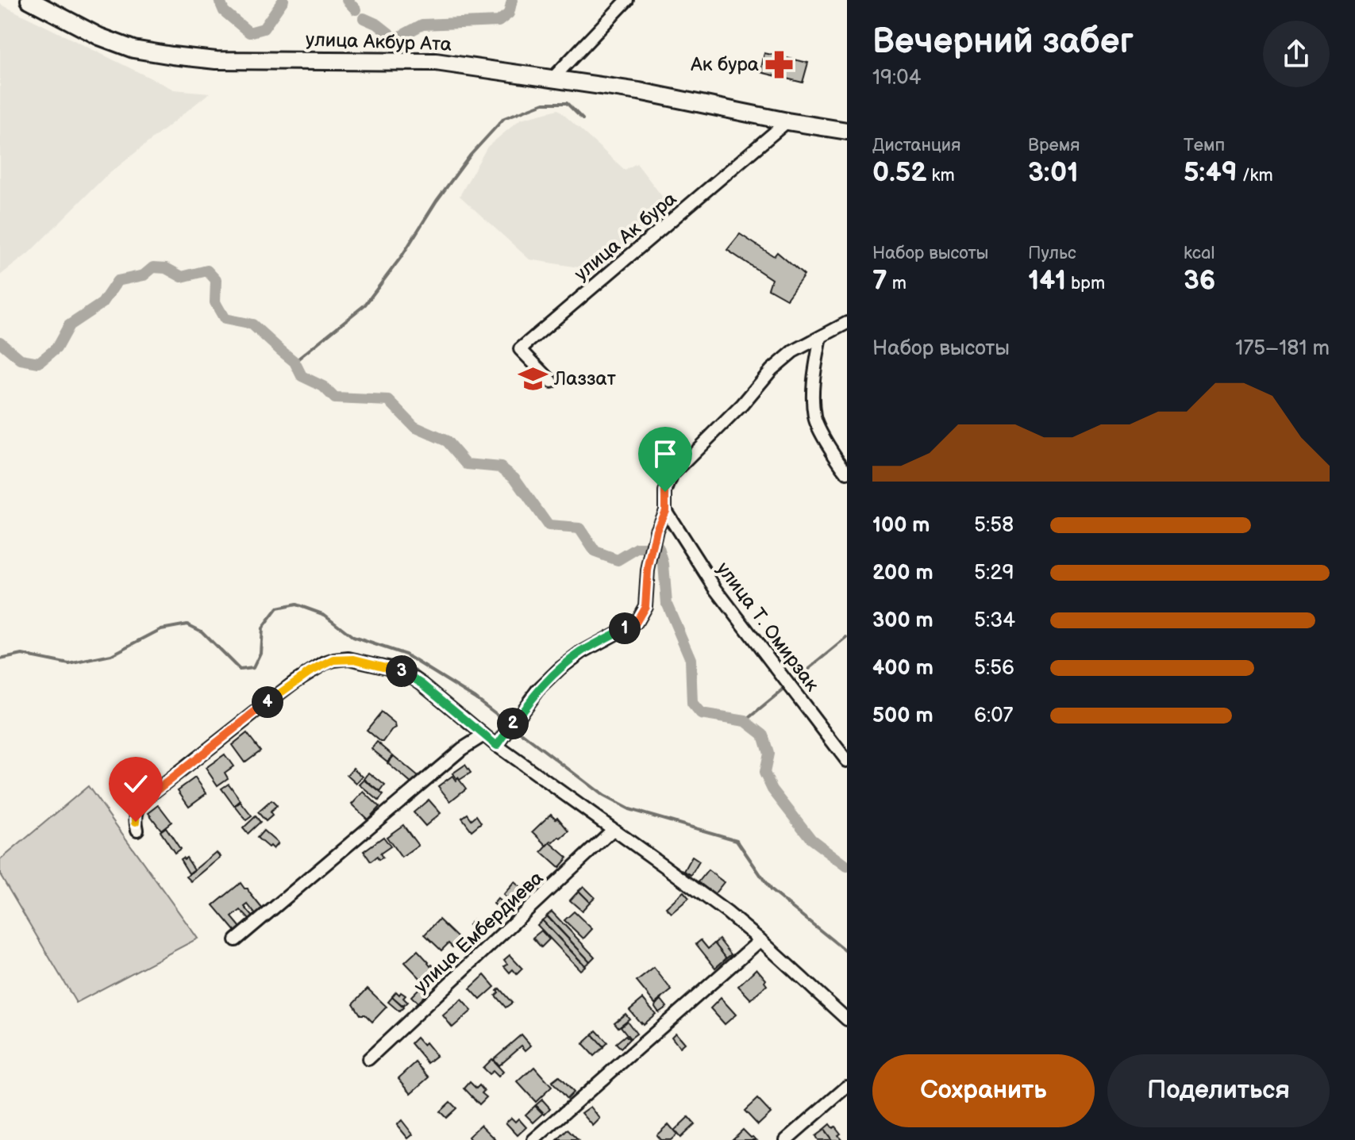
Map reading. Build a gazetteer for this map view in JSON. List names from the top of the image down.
{
  "streets": {
    "main road": ["улица Акбур Ата"],
    "street": ["улица Ак бура", "улица Т. Омирзак", "улица Ембердиева"]
  },
  "crossings": [
    ["улица Акбур Ата", "улица Ак бура"]
  ],
  "places": {
    "pharmacy": ["Ак бура"],
    "school or university": ["Лаззат"]
  },
  "page": {
    "heading": ["Вечерний забег", "19:04"],
    "stats": [
      ["Дистанция", "0.52 km"],
      ["Время", "3:01"],
      ["Темп", "5:49 /km"],
      ["Набор высоты", "7 m"],
      ["Пульс", "141 bpm"],
      ["kcal", "36"]
    ],
    "chart": ["Набор высоты", "175–181 m"],
    "list": [
      {
        "name": "100 m",
        "note": "5:58"
      },
      {
        "name": "200 m",
        "note": "5:29"
      },
      {
        "name": "300 m",
        "note": "5:34"
      },
      {
        "name": "400 m",
        "note": "5:56"
      },
      {
        "name": "500 m",
        "note": "6:07"
      }
    ],
    "pins": [
      "1",
      "3",
      "4",
      "2"
    ],
    "buttons": ["Сохранить", "Поделиться"]
  }
}
